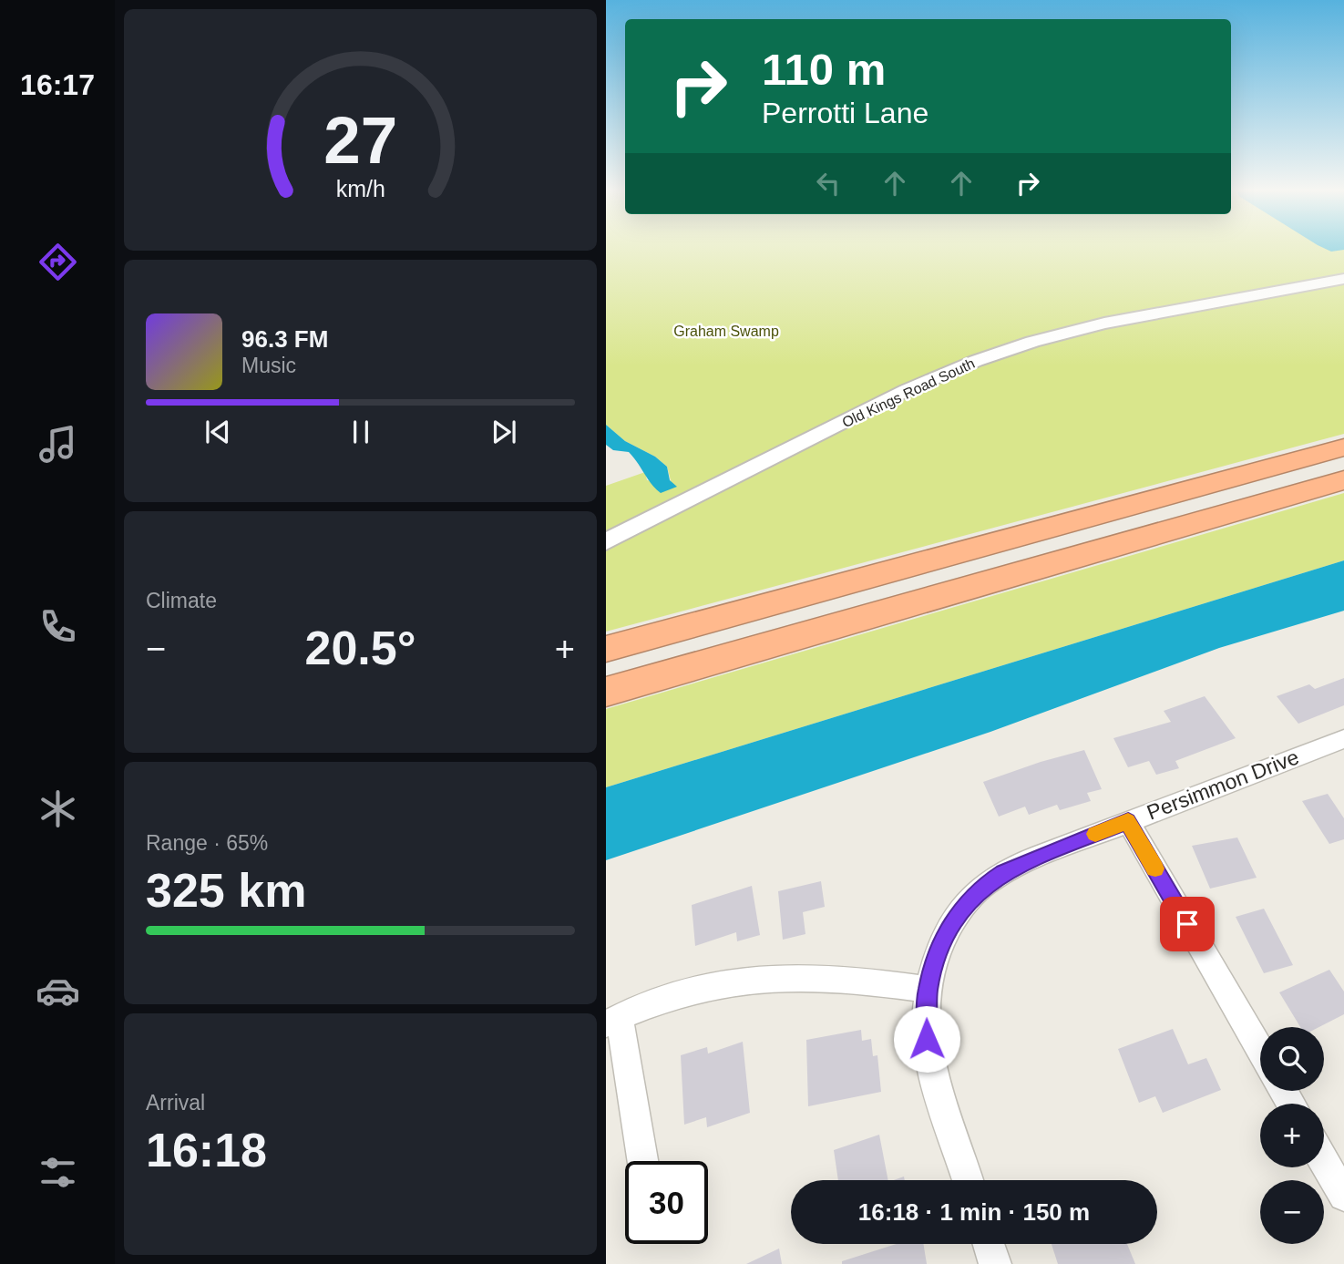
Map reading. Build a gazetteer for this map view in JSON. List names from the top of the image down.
{
  "streets": {
    "street": ["Old Kings Road South", "Persimmon Drive"]
  },
  "parks": ["Graham Swamp"],
  "page": {
    "tabs": "16:17",
    "turn": ["110 m", "Perrotti Lane"],
    "song": ["96.3 FM", "Music"],
    "tile": [
      "Climate",
      ["Range · 65%", "325 km"],
      ["Arrival", "16:18"]
    ],
    "heat": ["−", "20.5°", "+"],
    "map_buttons": ["+", "−"],
    "limit": "30",
    "trip": "16:18 · 1 min · 150 m",
    "gauge": ["27", "km/h"]
  }
}
